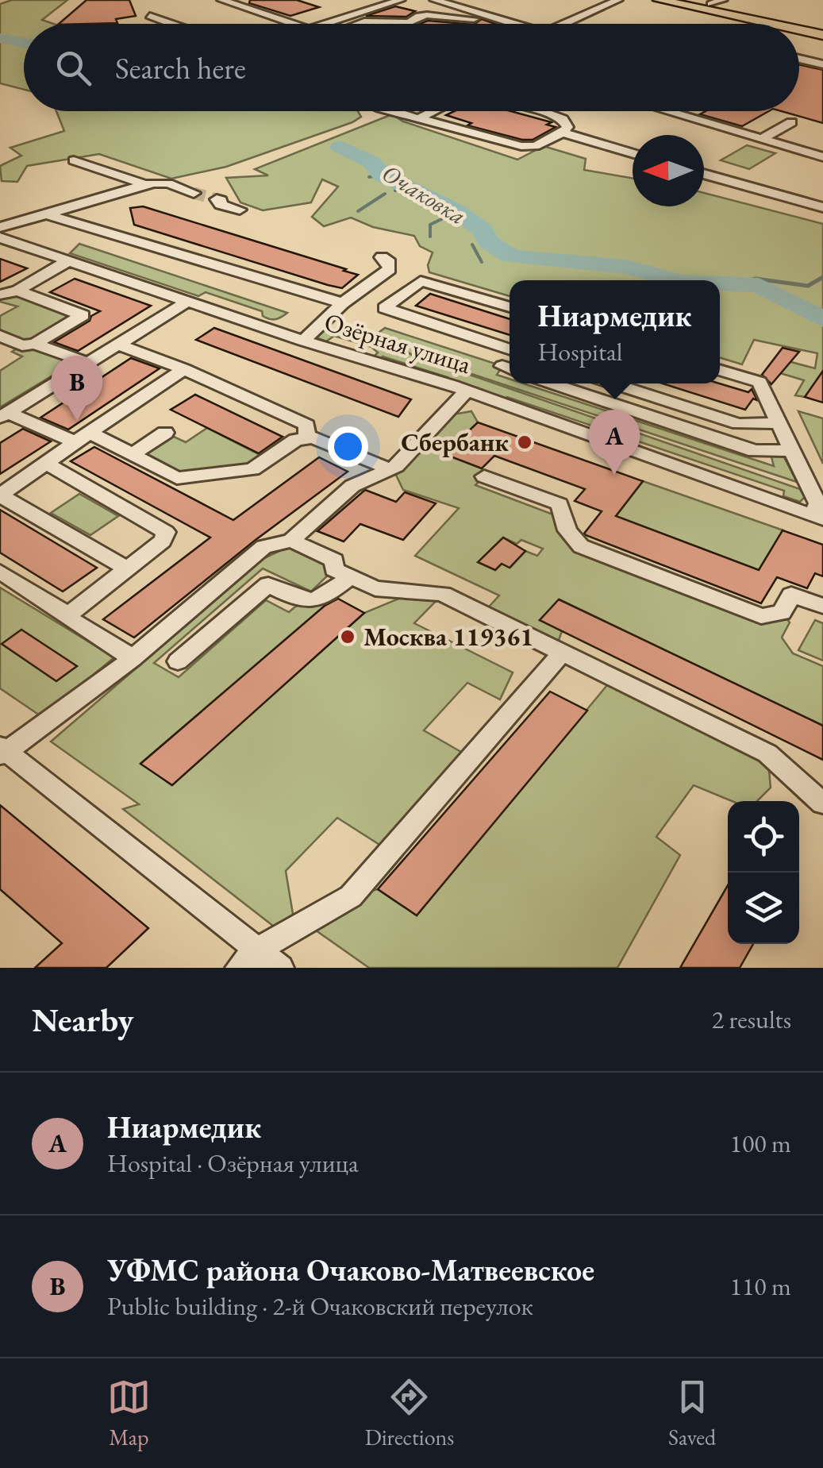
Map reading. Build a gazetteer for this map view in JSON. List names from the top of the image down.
{
  "streets": {
    "street": ["Озёрная улица"]
  },
  "water": ["Очаковка"],
  "places": ["Сбербанк", "Москва 119361"],
  "north": "left",
  "page": {
    "search": "Search here",
    "popup": ["Ниармедик", "Hospital"],
    "pins": ["B", "A"],
    "heading": ["Nearby", "2 results"],
    "list": [
      {
        "mark": "A",
        "name": "Ниармедик",
        "note": "Hospital · Озёрная улица",
        "value": "100 m"
      },
      {
        "mark": "B",
        "name": "УФМС района Очаково-Матвеевское",
        "note": "Public building · 2-й Очаковский переулок",
        "value": "110 m"
      }
    ],
    "nav": ["Map", "Directions", "Saved"]
  }
}
